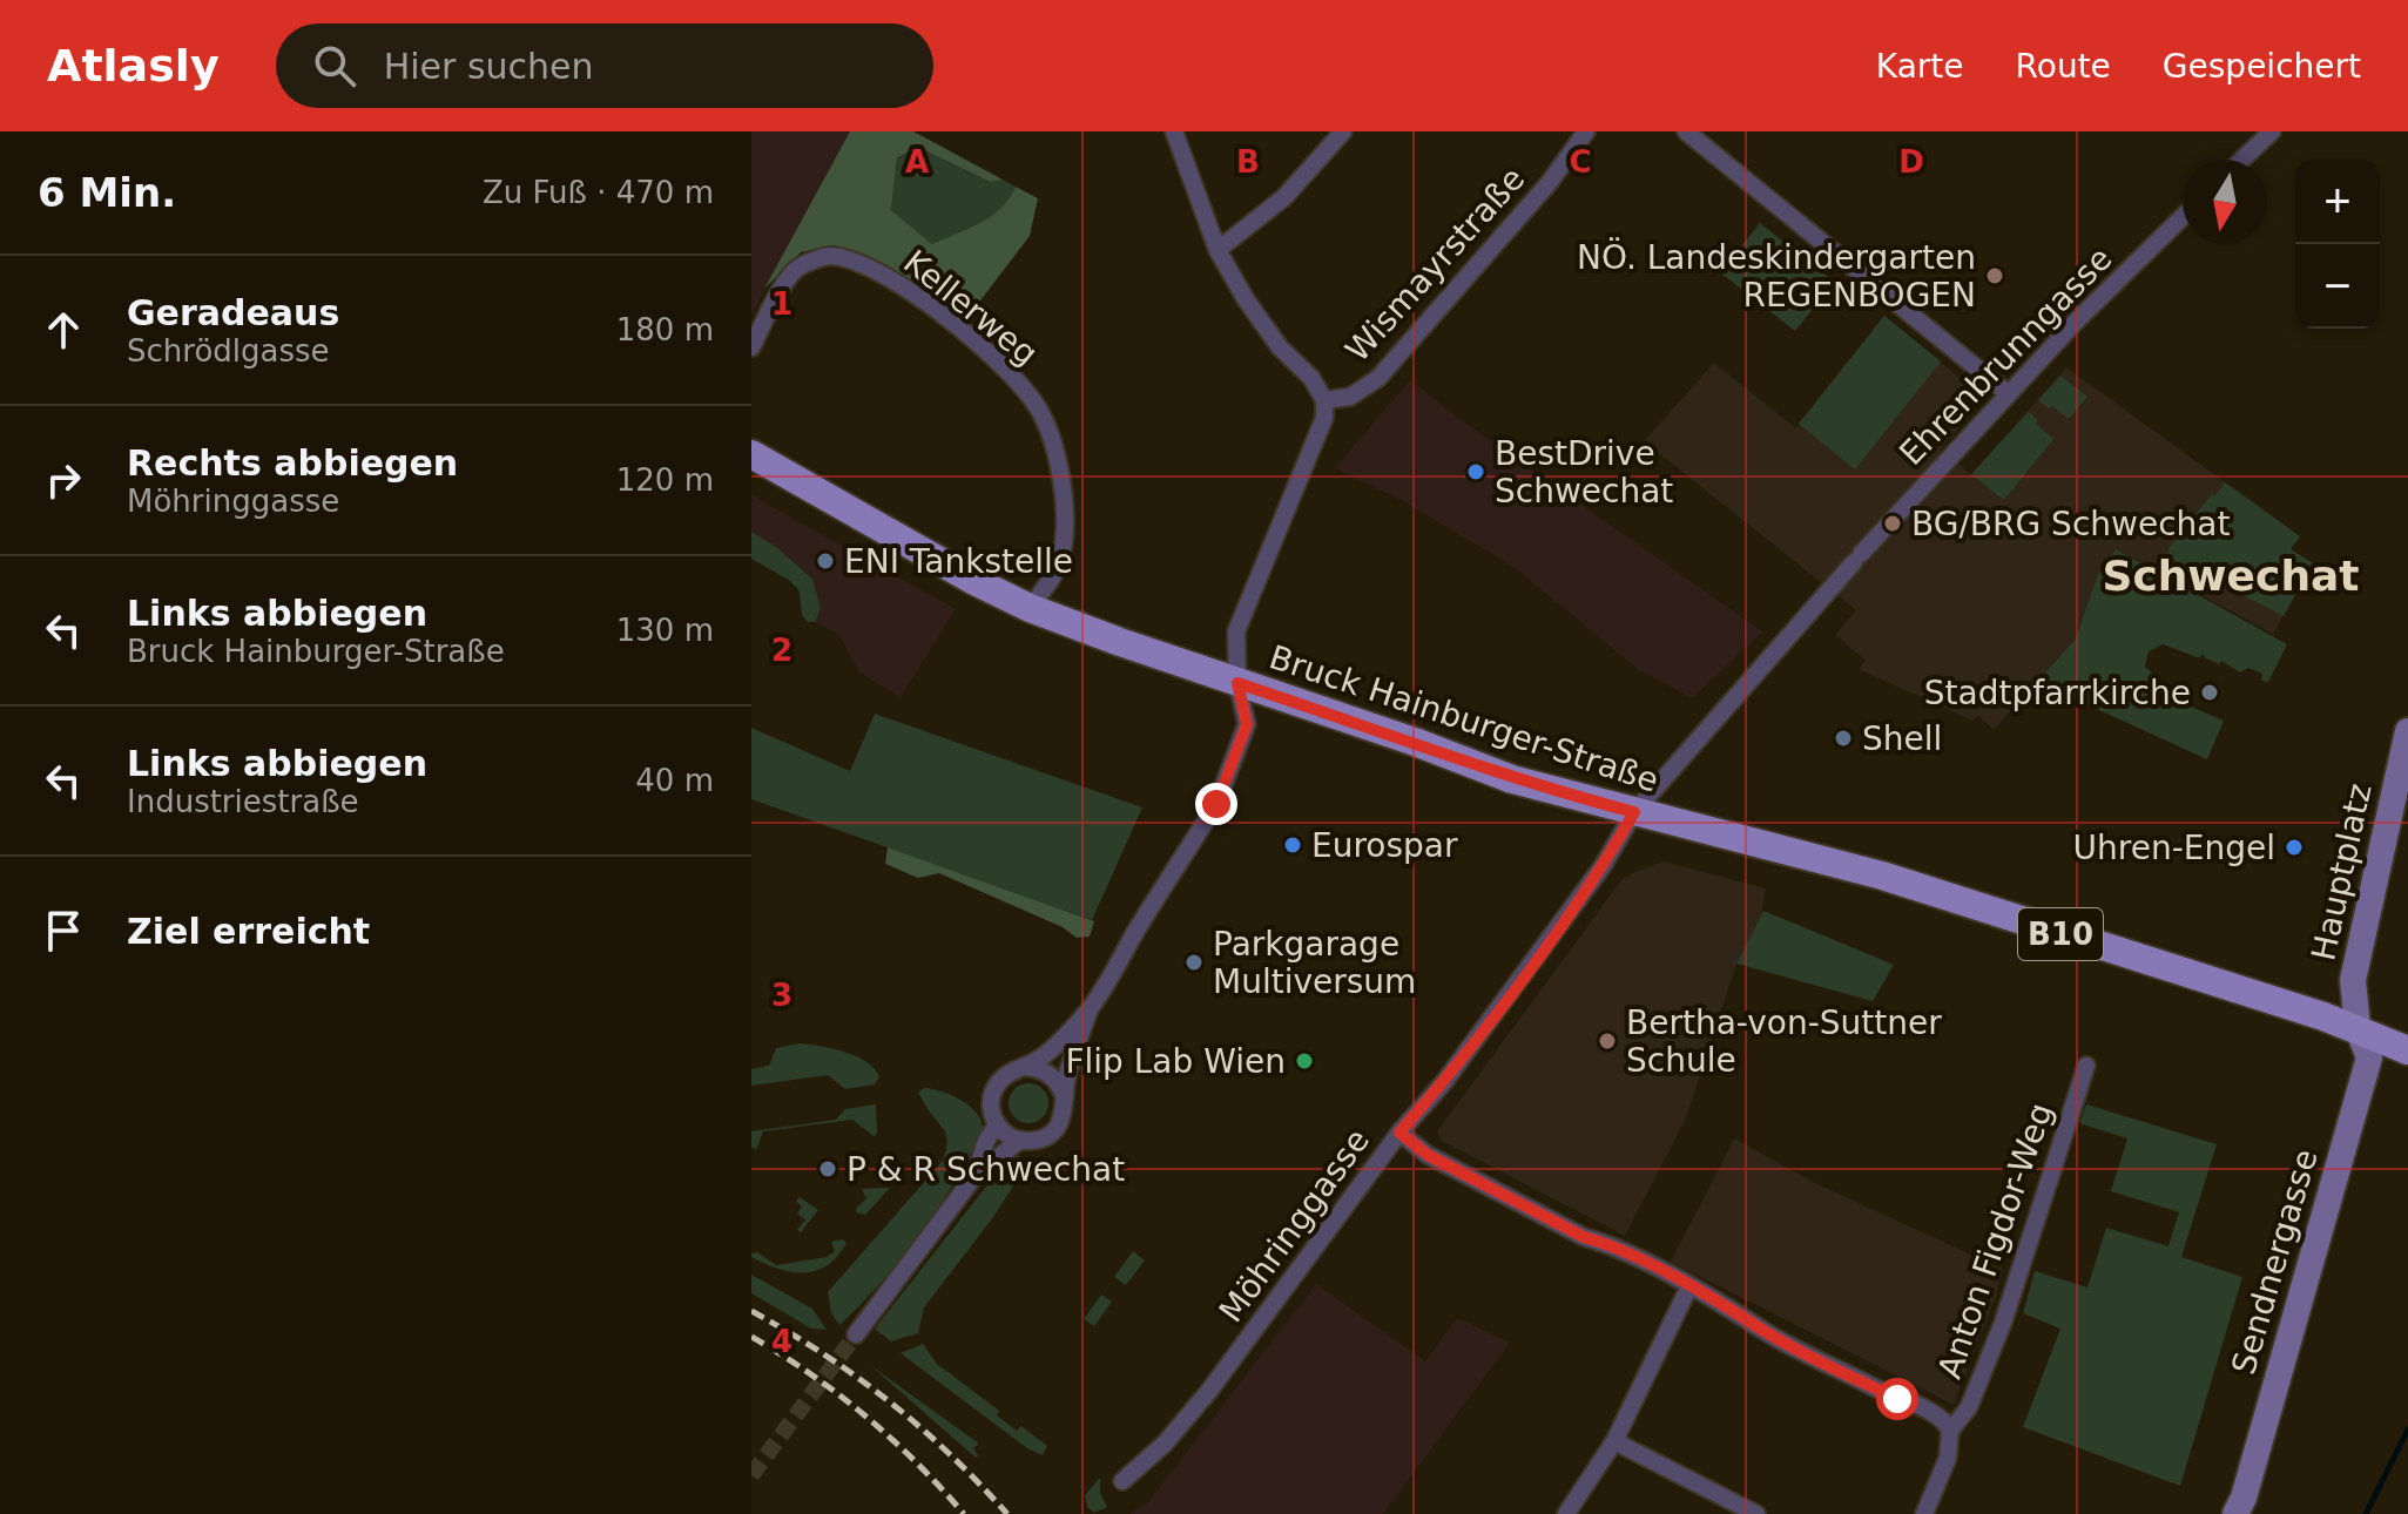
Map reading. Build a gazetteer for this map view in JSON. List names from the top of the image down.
{
  "streets": {
    "main road": ["Bruck Hainburger-Straße", "B10"],
    "street": [
      "Wismayrstraße",
      "Kellerweg",
      "Ehrenbrunngasse",
      "Hauptplatz",
      "Möhringgasse",
      "Anton Figdor-Weg",
      "Sendnergasse"
    ]
  },
  "crossings": [
    ["Kellerweg", "Bruck Hainburger-Straße"],
    ["Ehrenbrunngasse", "Bruck Hainburger-Straße"],
    ["Ehrenbrunngasse", "Möhringgasse"],
    ["Bruck Hainburger-Straße", "Hauptplatz"],
    ["Bruck Hainburger-Straße", "B10"],
    ["Bruck Hainburger-Straße", "Möhringgasse"],
    ["Bruck Hainburger-Straße", "Sendnergasse"],
    ["Hauptplatz", "B10"],
    ["Hauptplatz", "Sendnergasse"],
    ["B10", "Sendnergasse"]
  ],
  "districts": ["Schwechat"],
  "places": [
    "NÖ. Landeskindergarten REGENBOGEN",
    "BestDrive Schwechat",
    "BG/BRG Schwechat",
    "ENI Tankstelle",
    "Stadtpfarrkirche",
    "Shell",
    "Eurospar",
    "Uhren-Engel",
    "Parkgarage Multiversum",
    "Bertha-von-Suttner Schule",
    "Flip Lab Wien",
    "P & R Schwechat"
  ],
  "north": "bottom",
  "page": {
    "header": "Atlasly",
    "search": "Hier suchen",
    "nav": ["Karte", "Route", "Gespeichert"],
    "heading": ["6 Min.", "Zu Fuß · 470 m"],
    "map_buttons": ["+", "−"],
    "list": [
      ["Geradeaus", "Schrödlgasse", "180 m"],
      ["Rechts abbiegen", "Möhringgasse", "120 m"],
      ["Links abbiegen", "Bruck Hainburger-Straße", "130 m"],
      ["Links abbiegen", "Industriestraße", "40 m"],
      "Ziel erreicht"
    ]
  },
  "grid": {
    "columns": [
      "A",
      "B",
      "C",
      "D"
    ],
    "rows": [
      "1",
      "2",
      "3",
      "4"
    ]
  }
}
